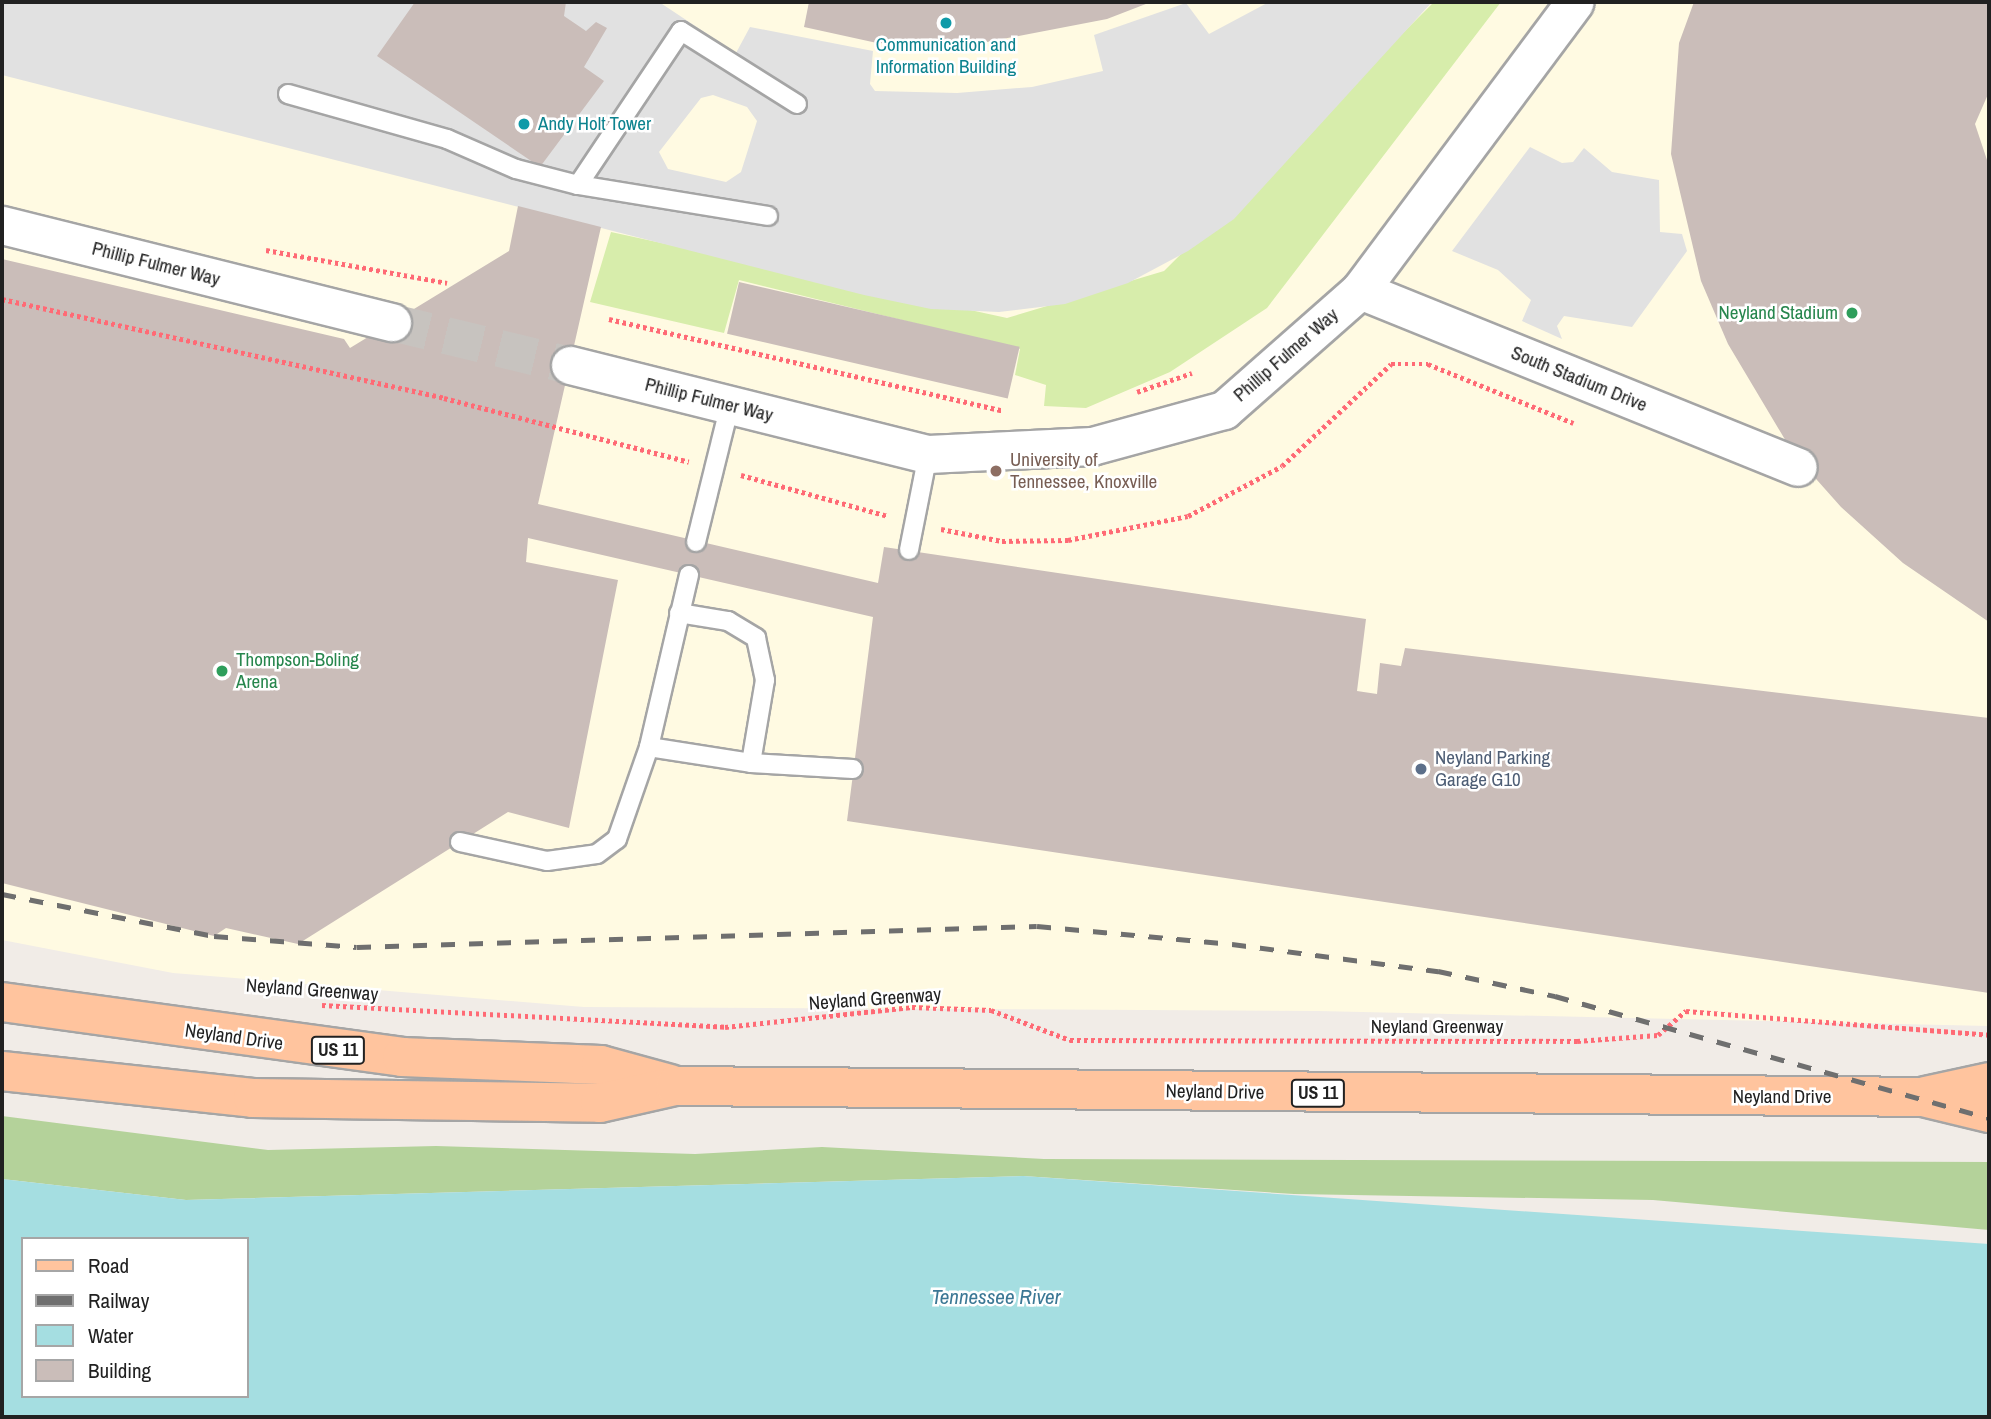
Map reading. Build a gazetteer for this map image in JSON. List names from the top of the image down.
{
  "streets": {
    "main road": ["Neyland Drive", "US 11"],
    "street": ["Phillip Fulmer Way", "South Stadium Drive"],
    "path": ["Neyland Greenway"]
  },
  "crossings": [
    ["Phillip Fulmer Way", "South Stadium Drive"]
  ],
  "water": ["Tennessee River"],
  "places": [
    "Communication and Information Building",
    "Andy Holt Tower",
    "Neyland Stadium",
    "University of Tennessee, Knoxville",
    "Thompson-Boling Arena",
    "Neyland Parking Garage G10"
  ],
  "legend": [
    "Road",
    "Railway",
    "Water",
    "Building"
  ]
}
